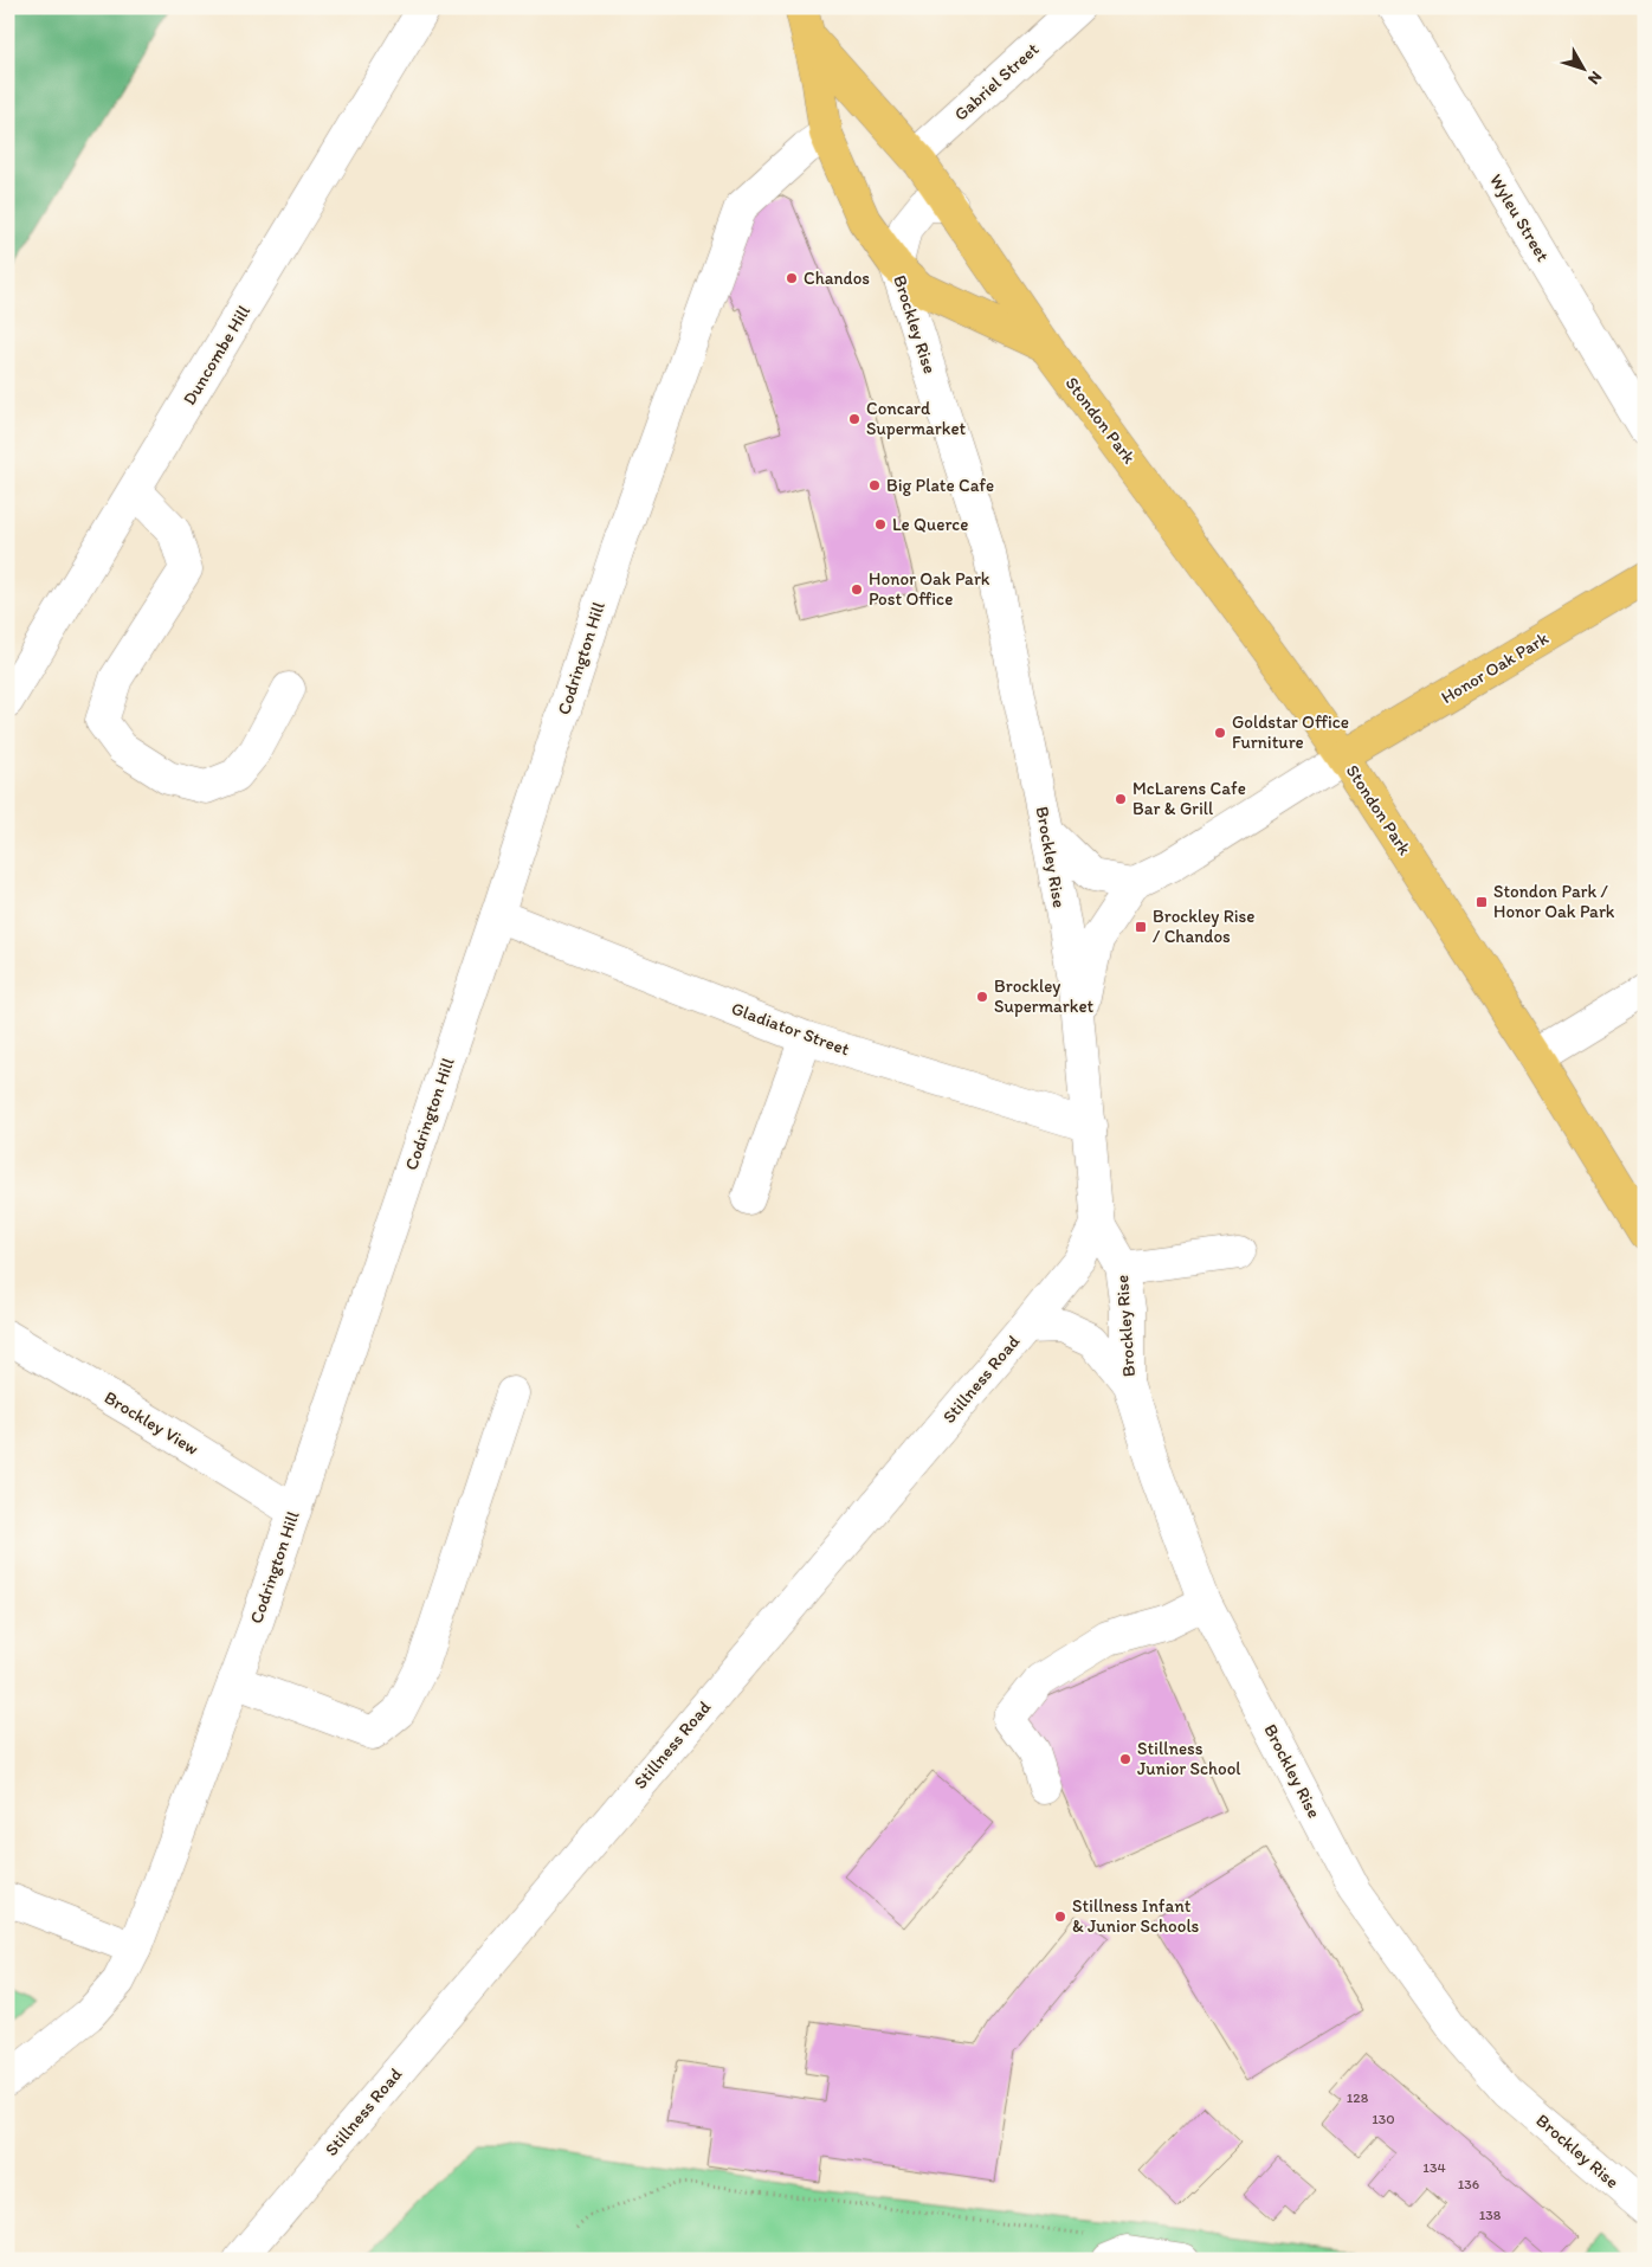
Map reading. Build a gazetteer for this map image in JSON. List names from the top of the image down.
{
  "streets": {
    "main road": ["Stondon Park", "Honor Oak Park"],
    "street": [
      "Gabriel Street",
      "Wyleu Street",
      "Brockley Rise",
      "Duncombe Hill",
      "Codrington Hill",
      "Gladiator Street",
      "Stillness Road",
      "Brockley View"
    ]
  },
  "crossings": [
    ["Gabriel Street", "Stondon Park"],
    ["Brockley Rise", "Stondon Park"],
    ["Brockley Rise", "Gladiator Street"],
    ["Brockley Rise", "Stillness Road"],
    ["Stondon Park", "Codrington Hill"],
    ["Stondon Park", "Honor Oak Park"],
    ["Codrington Hill", "Gladiator Street"],
    ["Codrington Hill", "Brockley View"]
  ],
  "places": {
    "other": [
      "Chandos",
      "Concard Supermarket",
      "Big Plate Cafe",
      "Le Querce",
      "Honor Oak Park Post Office",
      "Goldstar Office Furniture",
      "McLarens Cafe Bar & Grill",
      "Brockley Supermarket",
      "Stillness Junior School",
      "Stillness Infant & Junior Schools"
    ],
    "transit": ["Stondon Park / Honor Oak Park", "Brockley Rise / Chandos"]
  },
  "house_numbers": [
    "128",
    "130",
    "134",
    "136",
    "138"
  ],
  "north": "bottom right"
}
